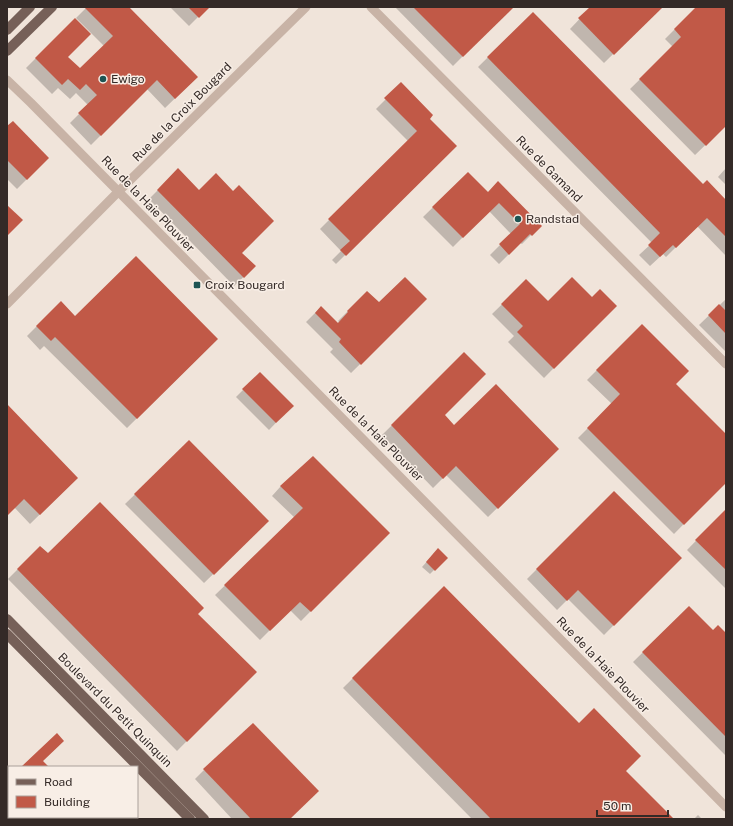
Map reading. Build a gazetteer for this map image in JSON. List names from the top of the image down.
{
  "streets": {
    "main road": ["Boulevard du Petit Quinquin"],
    "street": ["Rue de la Croix Bougard", "Rue de Gamand", "Rue de la Haie Plouvier"]
  },
  "crossings": [
    ["Rue de la Croix Bougard", "Rue de la Haie Plouvier"]
  ],
  "places": {
    "other": ["Ewigo", "Randstad"],
    "transit": ["Croix Bougard"]
  },
  "legend": ["Road", "Building"],
  "scale_bar": "50 m"
}
